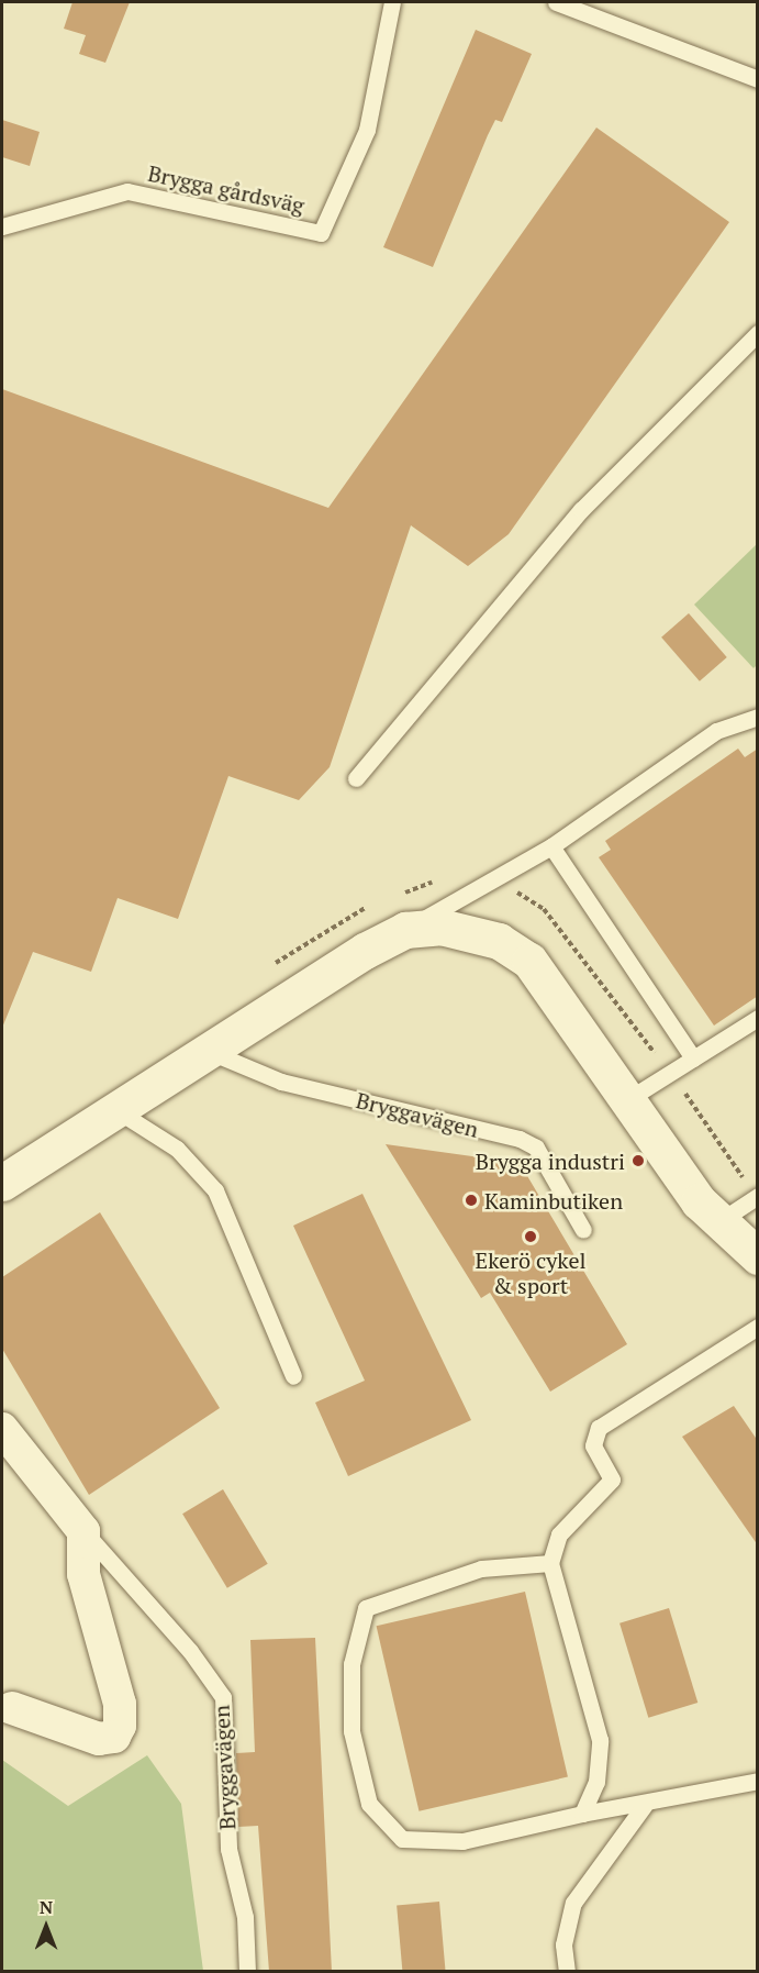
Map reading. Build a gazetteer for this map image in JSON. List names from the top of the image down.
{
  "streets": {
    "street": ["Bryggavägen"],
    "lane": ["Brygga gårdsväg"]
  },
  "places": ["Brygga industri", "Kaminbutiken", "Ekerö cykel & sport"],
  "north": "top"
}
